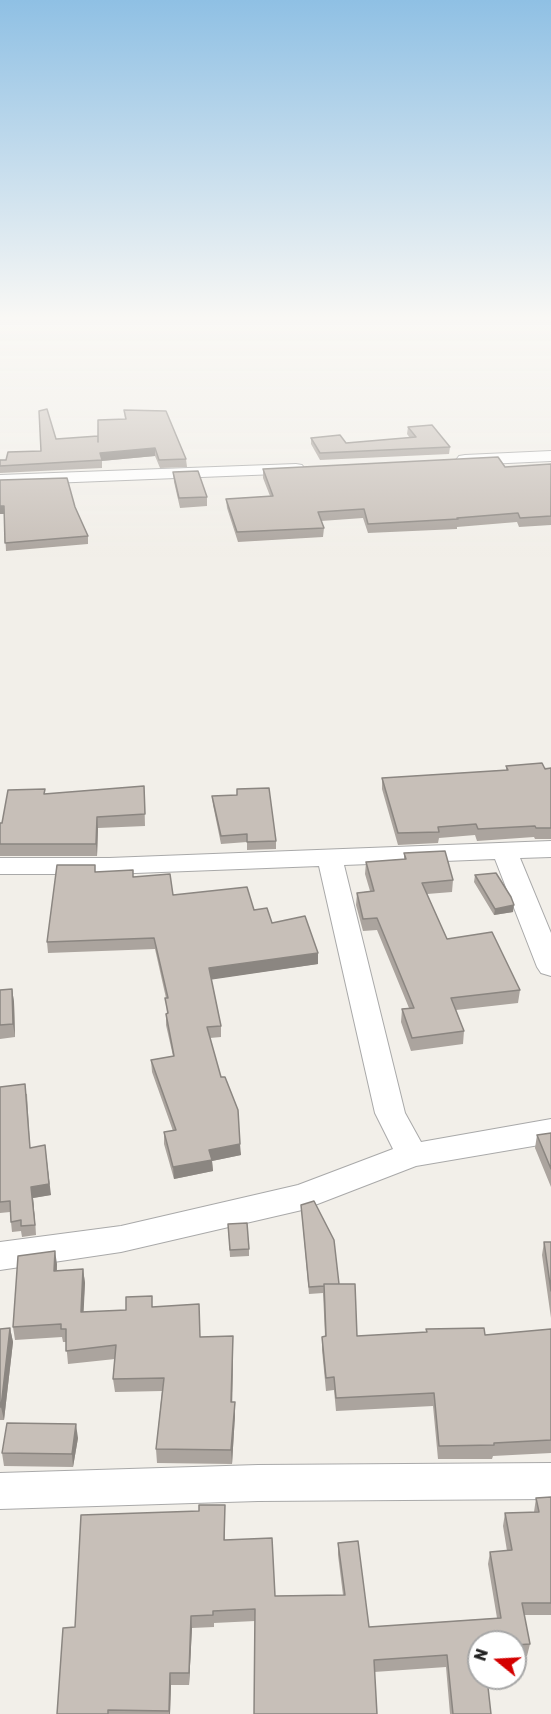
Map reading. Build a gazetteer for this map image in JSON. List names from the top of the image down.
{
  "north": "left"
}
